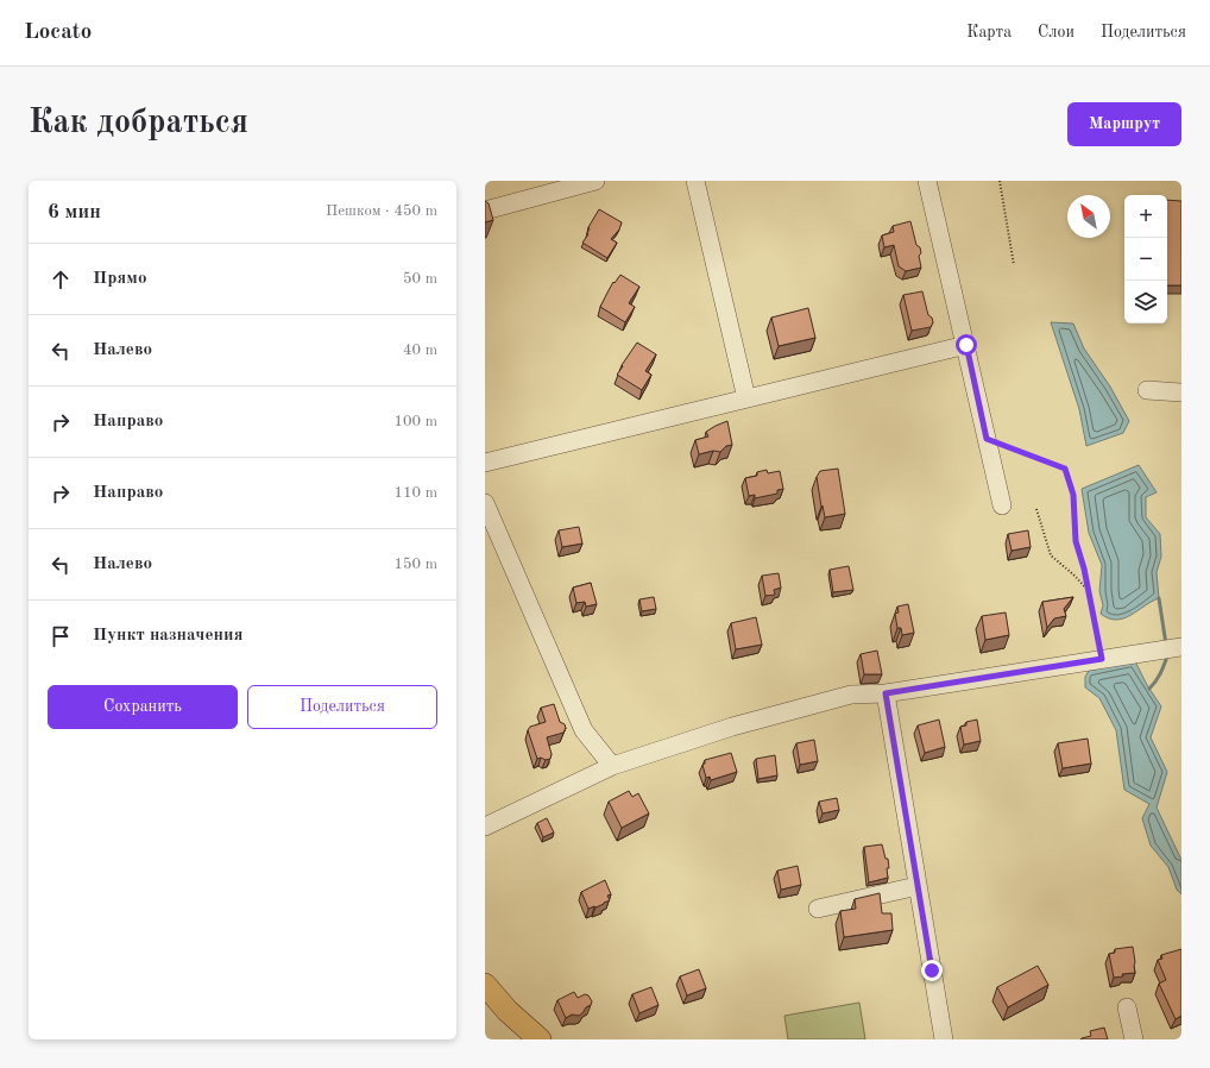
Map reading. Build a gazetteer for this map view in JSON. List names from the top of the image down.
{
  "north": "top left",
  "page": {
    "header": "Locato",
    "nav": ["Карта", "Слои", "Поделиться"],
    "buttons": [
      "Маршрут",
      ["Сохранить", "Поделиться"]
    ],
    "title": "Как добраться",
    "heading": ["6 мин", "Пешком · 450 m"],
    "map_buttons": ["+", "−"],
    "list": [
      ["Прямо", "50 m"],
      ["Налево", "40 m"],
      ["Направо", "100 m"],
      ["Направо", "110 m"],
      ["Налево", "150 m"],
      "Пункт назначения"
    ]
  }
}
